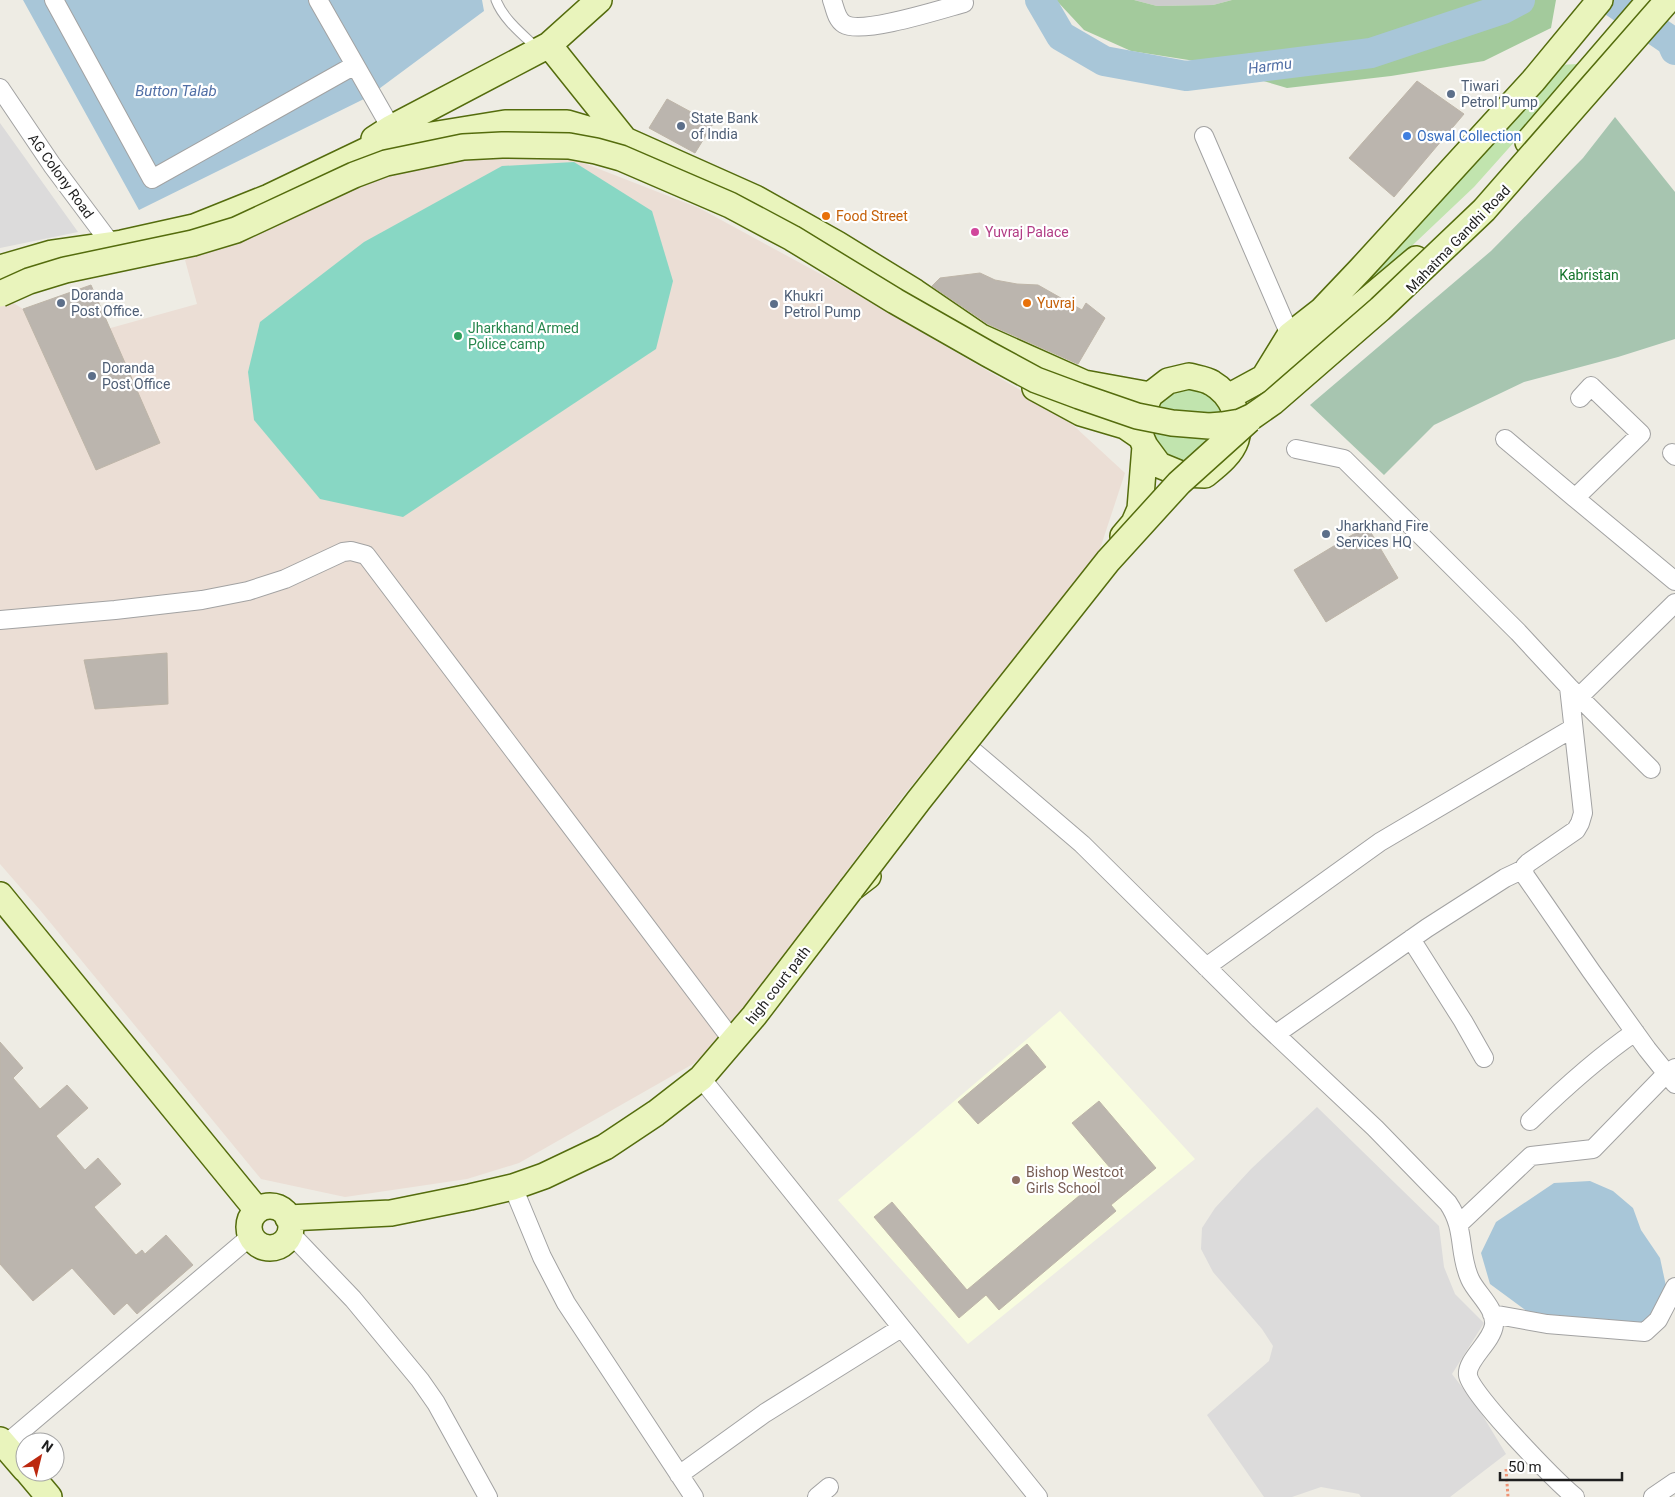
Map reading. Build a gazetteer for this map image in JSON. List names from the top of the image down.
{
  "streets": {
    "main road": ["Mahatma Gandhi Road", "high court path"],
    "street": ["AG Colony Road"]
  },
  "water": ["Harmu", "Button Talab"],
  "parks": ["Kabristan"],
  "places": [
    "Tiwari Petrol Pump",
    "State Bank of India",
    "Oswal Collection",
    "Food Street",
    "Yuvraj Palace",
    "Doranda Post Office.",
    "Yuvraj",
    "Khukri Petrol Pump",
    "Jharkhand Armed Police camp",
    "Doranda Post Office",
    "Jharkhand Fire Services HQ",
    "Bishop Westcot Girls School"
  ],
  "scale_bar": "50 m",
  "north": "top right"
}
